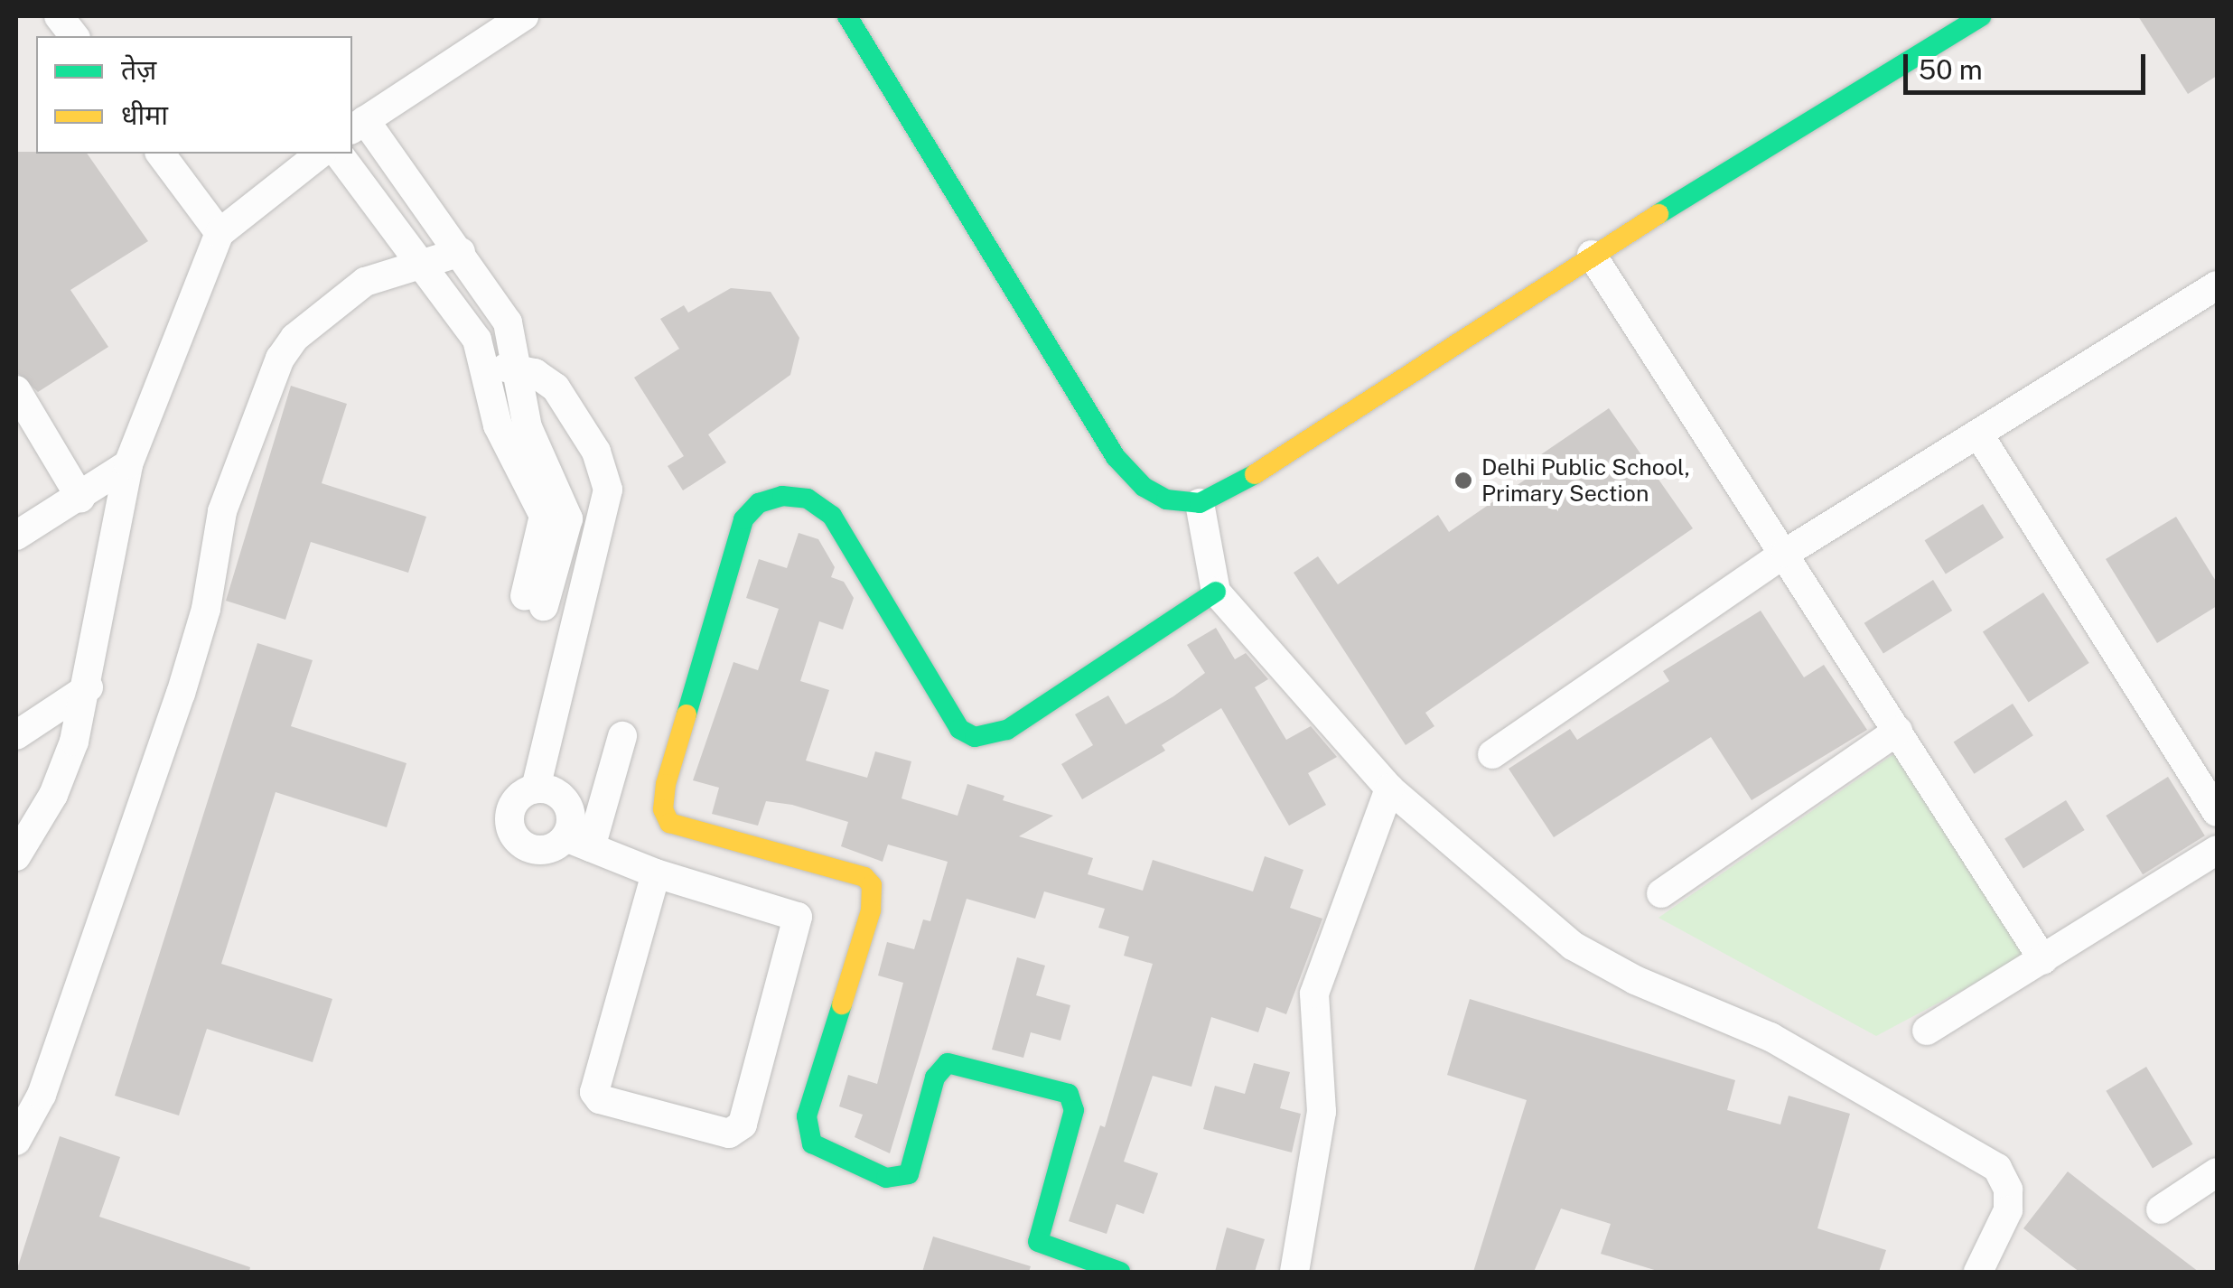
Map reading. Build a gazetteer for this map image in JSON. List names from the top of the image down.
{
  "places": ["Delhi Public School, Primary Section"],
  "legend": ["तेज़", "धीमा"],
  "scale_bar": "50 m"
}
